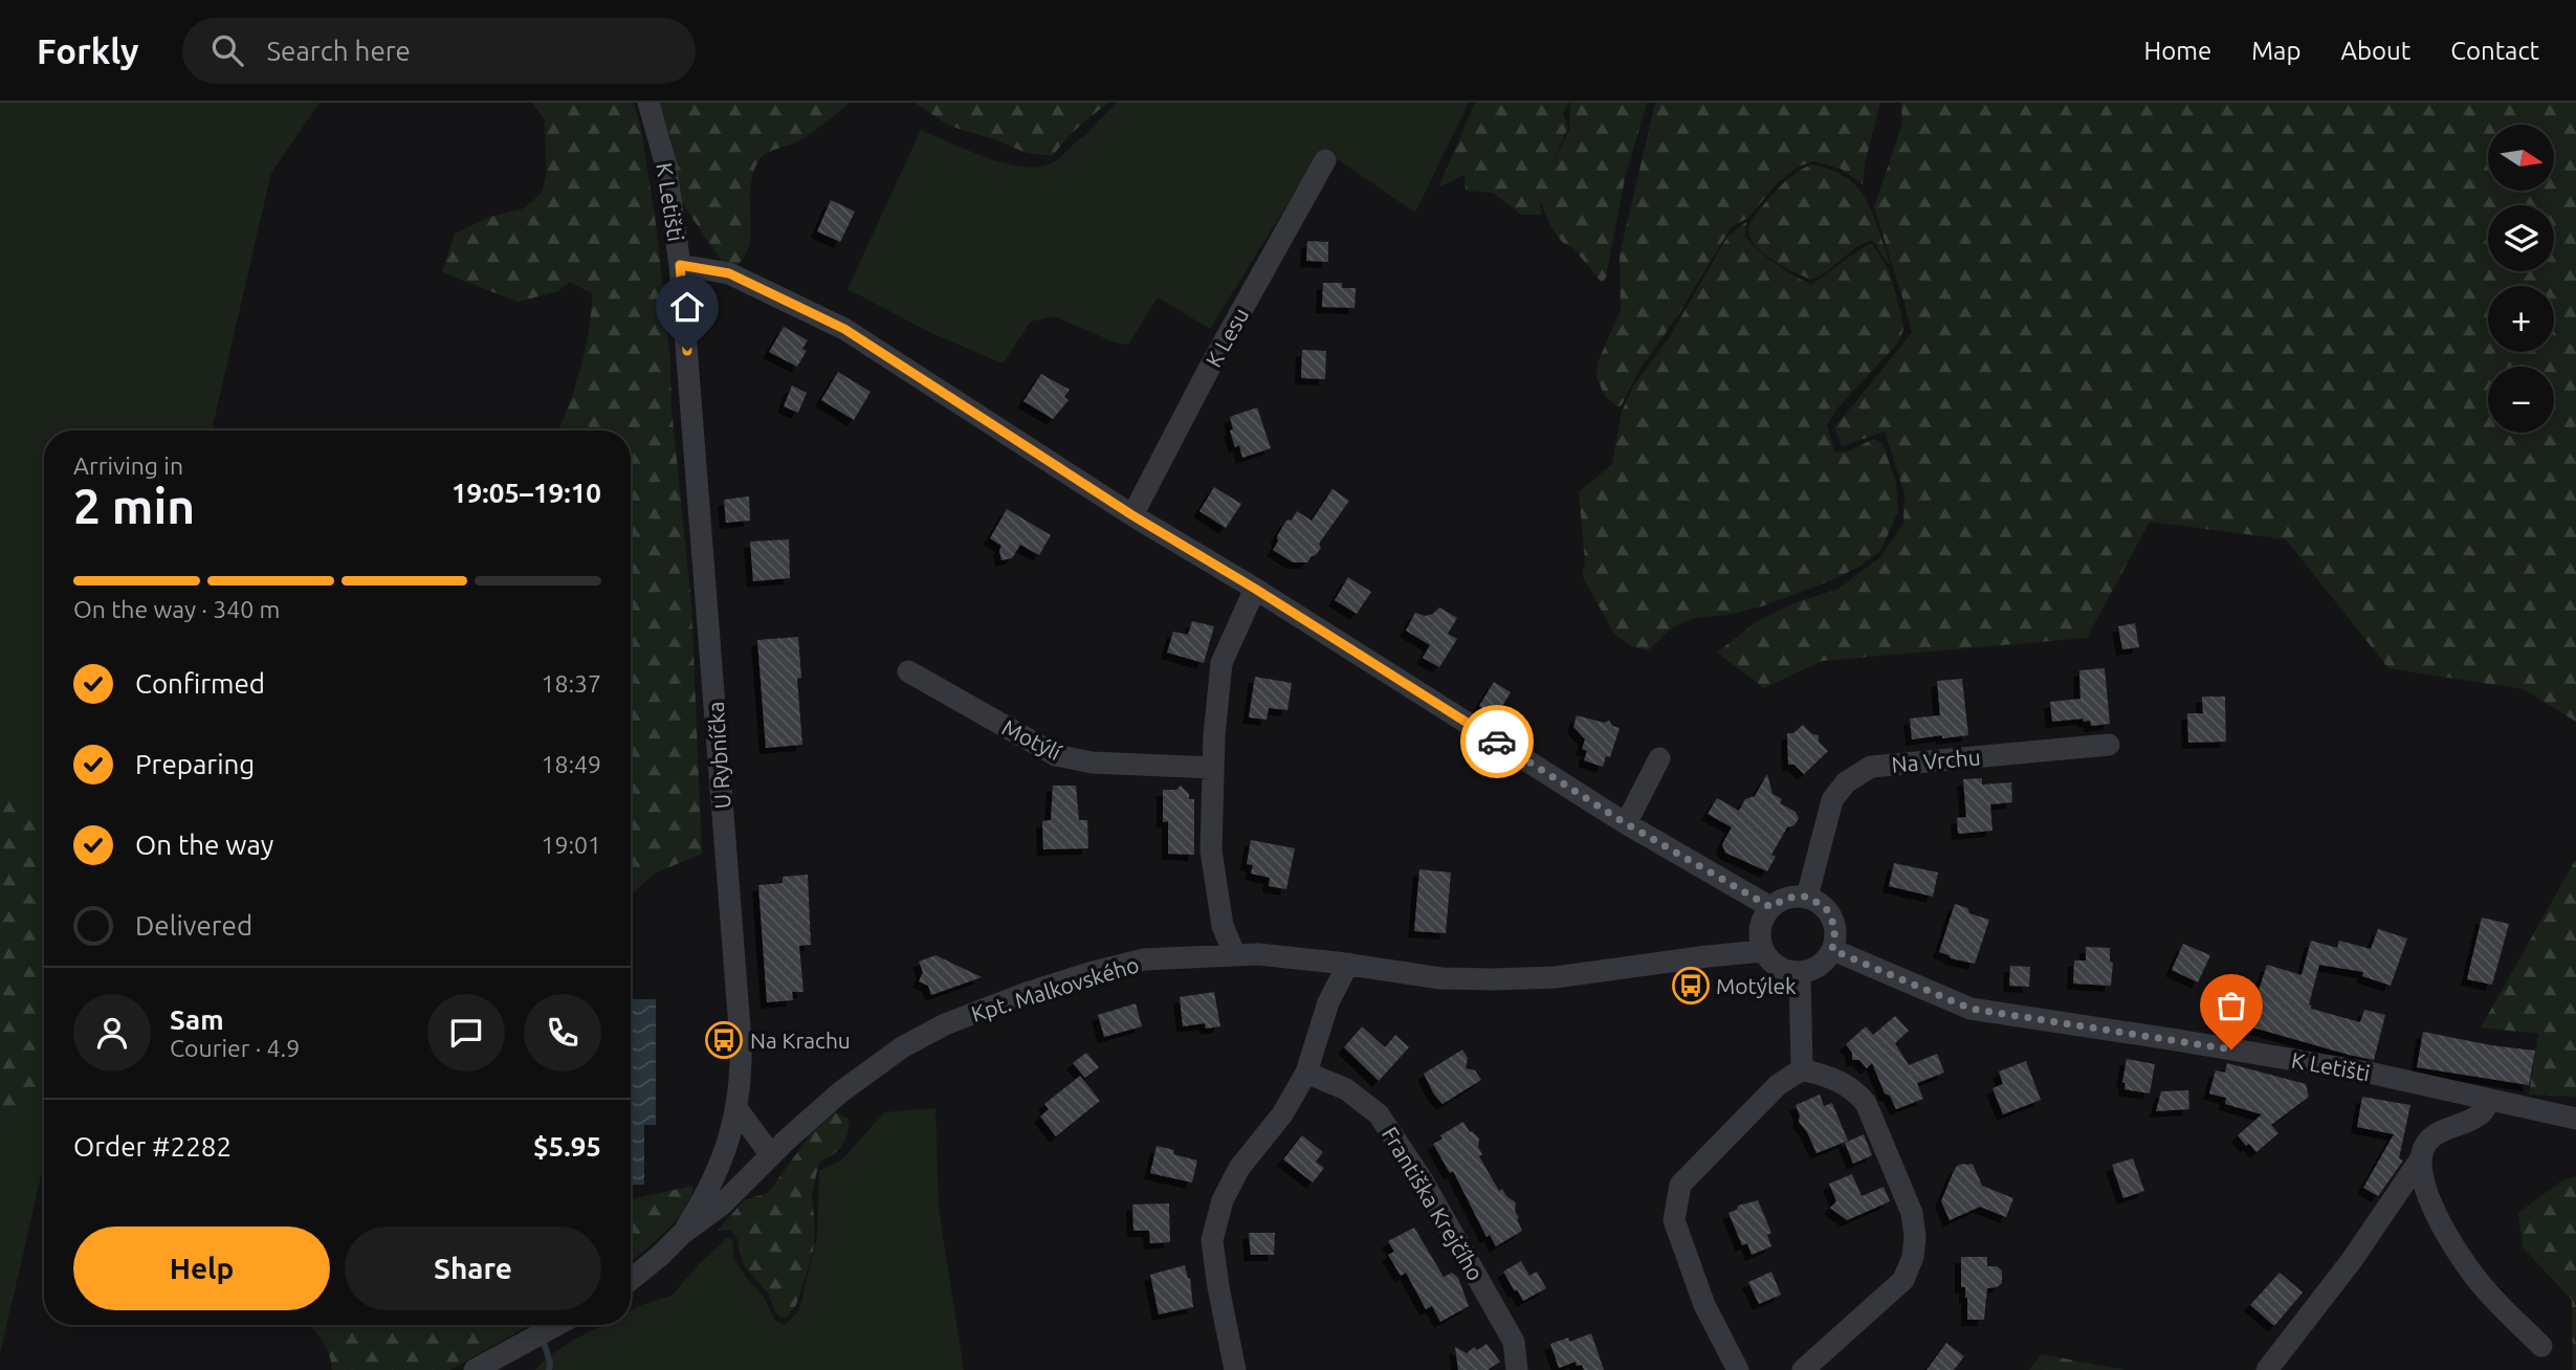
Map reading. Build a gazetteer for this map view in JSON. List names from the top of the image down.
{
  "streets": {
    "street": [
      "K Letišti",
      "K Lesu",
      "Motýlí",
      "U Rybníčka",
      "Na Vrchu",
      "Kpt. Malkovského",
      "Františka Krejčího"
    ]
  },
  "crossings": [
    ["K Letišti", "K Lesu"],
    ["K Letišti", "U Rybníčka"],
    ["K Letišti", "Na Vrchu"],
    ["K Letišti", "Kpt. Malkovského"],
    ["U Rybníčka", "Kpt. Malkovského"],
    ["Na Vrchu", "Kpt. Malkovského"]
  ],
  "places": {
    "bus stop": ["Motýlek", "Na Krachu"]
  },
  "north": "right",
  "page": {
    "header": "Forkly",
    "search": "Search here",
    "nav": [
      "Home",
      "Map",
      "About",
      "Contact"
    ],
    "map_buttons": ["+", "−"],
    "heading": ["2 min", "Arriving in", "19:05–19:10"],
    "panel": [
      "Sam",
      "Courier · 4.9",
      "Order #2282",
      "$5.95"
    ],
    "bar": "On the way · 340 m",
    "list": [
      ["Confirmed", "18:37"],
      ["Preparing", "18:49"],
      ["On the way", "19:01"],
      "Delivered"
    ],
    "buttons": ["Help", "Share"]
  }
}
